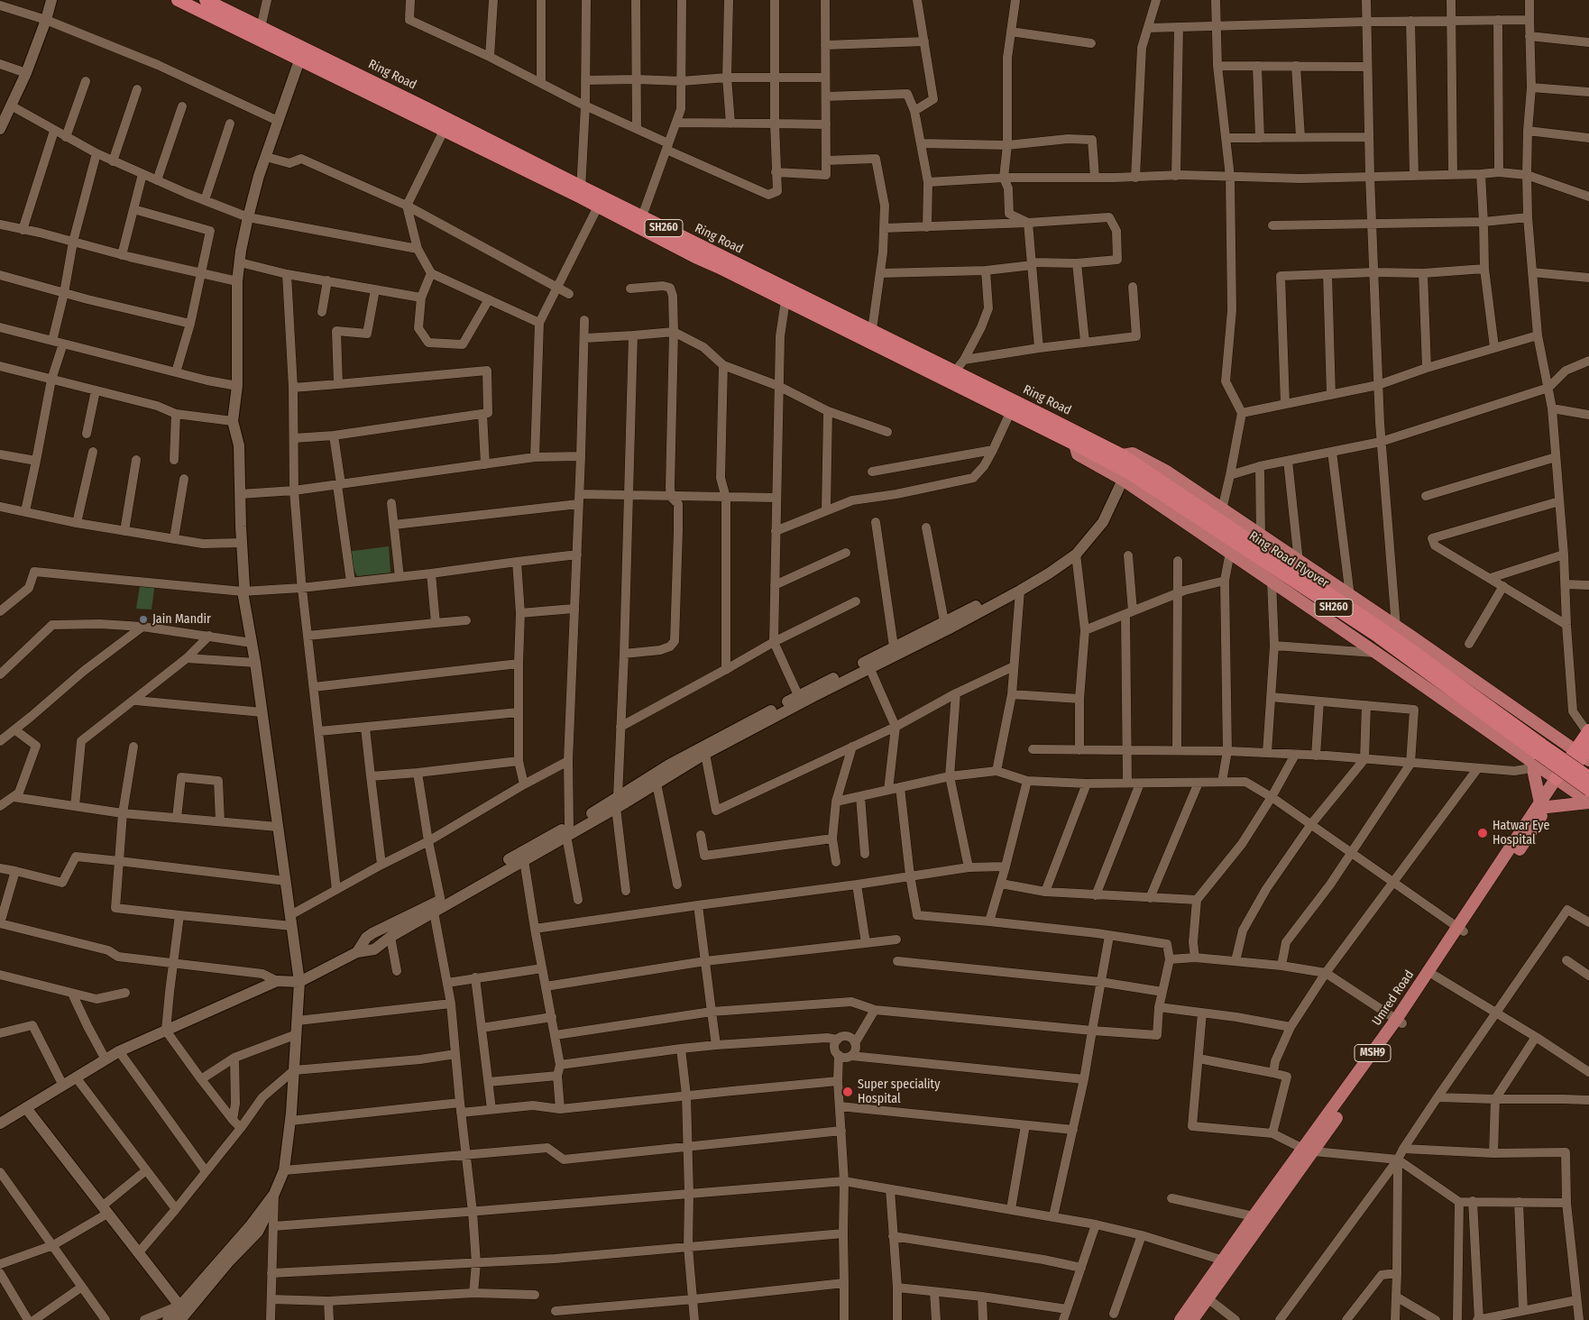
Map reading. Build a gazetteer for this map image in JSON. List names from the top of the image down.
{
  "streets": {
    "highway": ["Ring Road", "SH260", "Ring Road Flyover"],
    "main road": ["Umred Road", "MSH9"]
  },
  "crossings": [
    ["Ring Road", "Ring Road Flyover"]
  ],
  "places": ["Jain Mandir", "Hatwar Eye Hospital", "Super speciality Hospital"]
}
